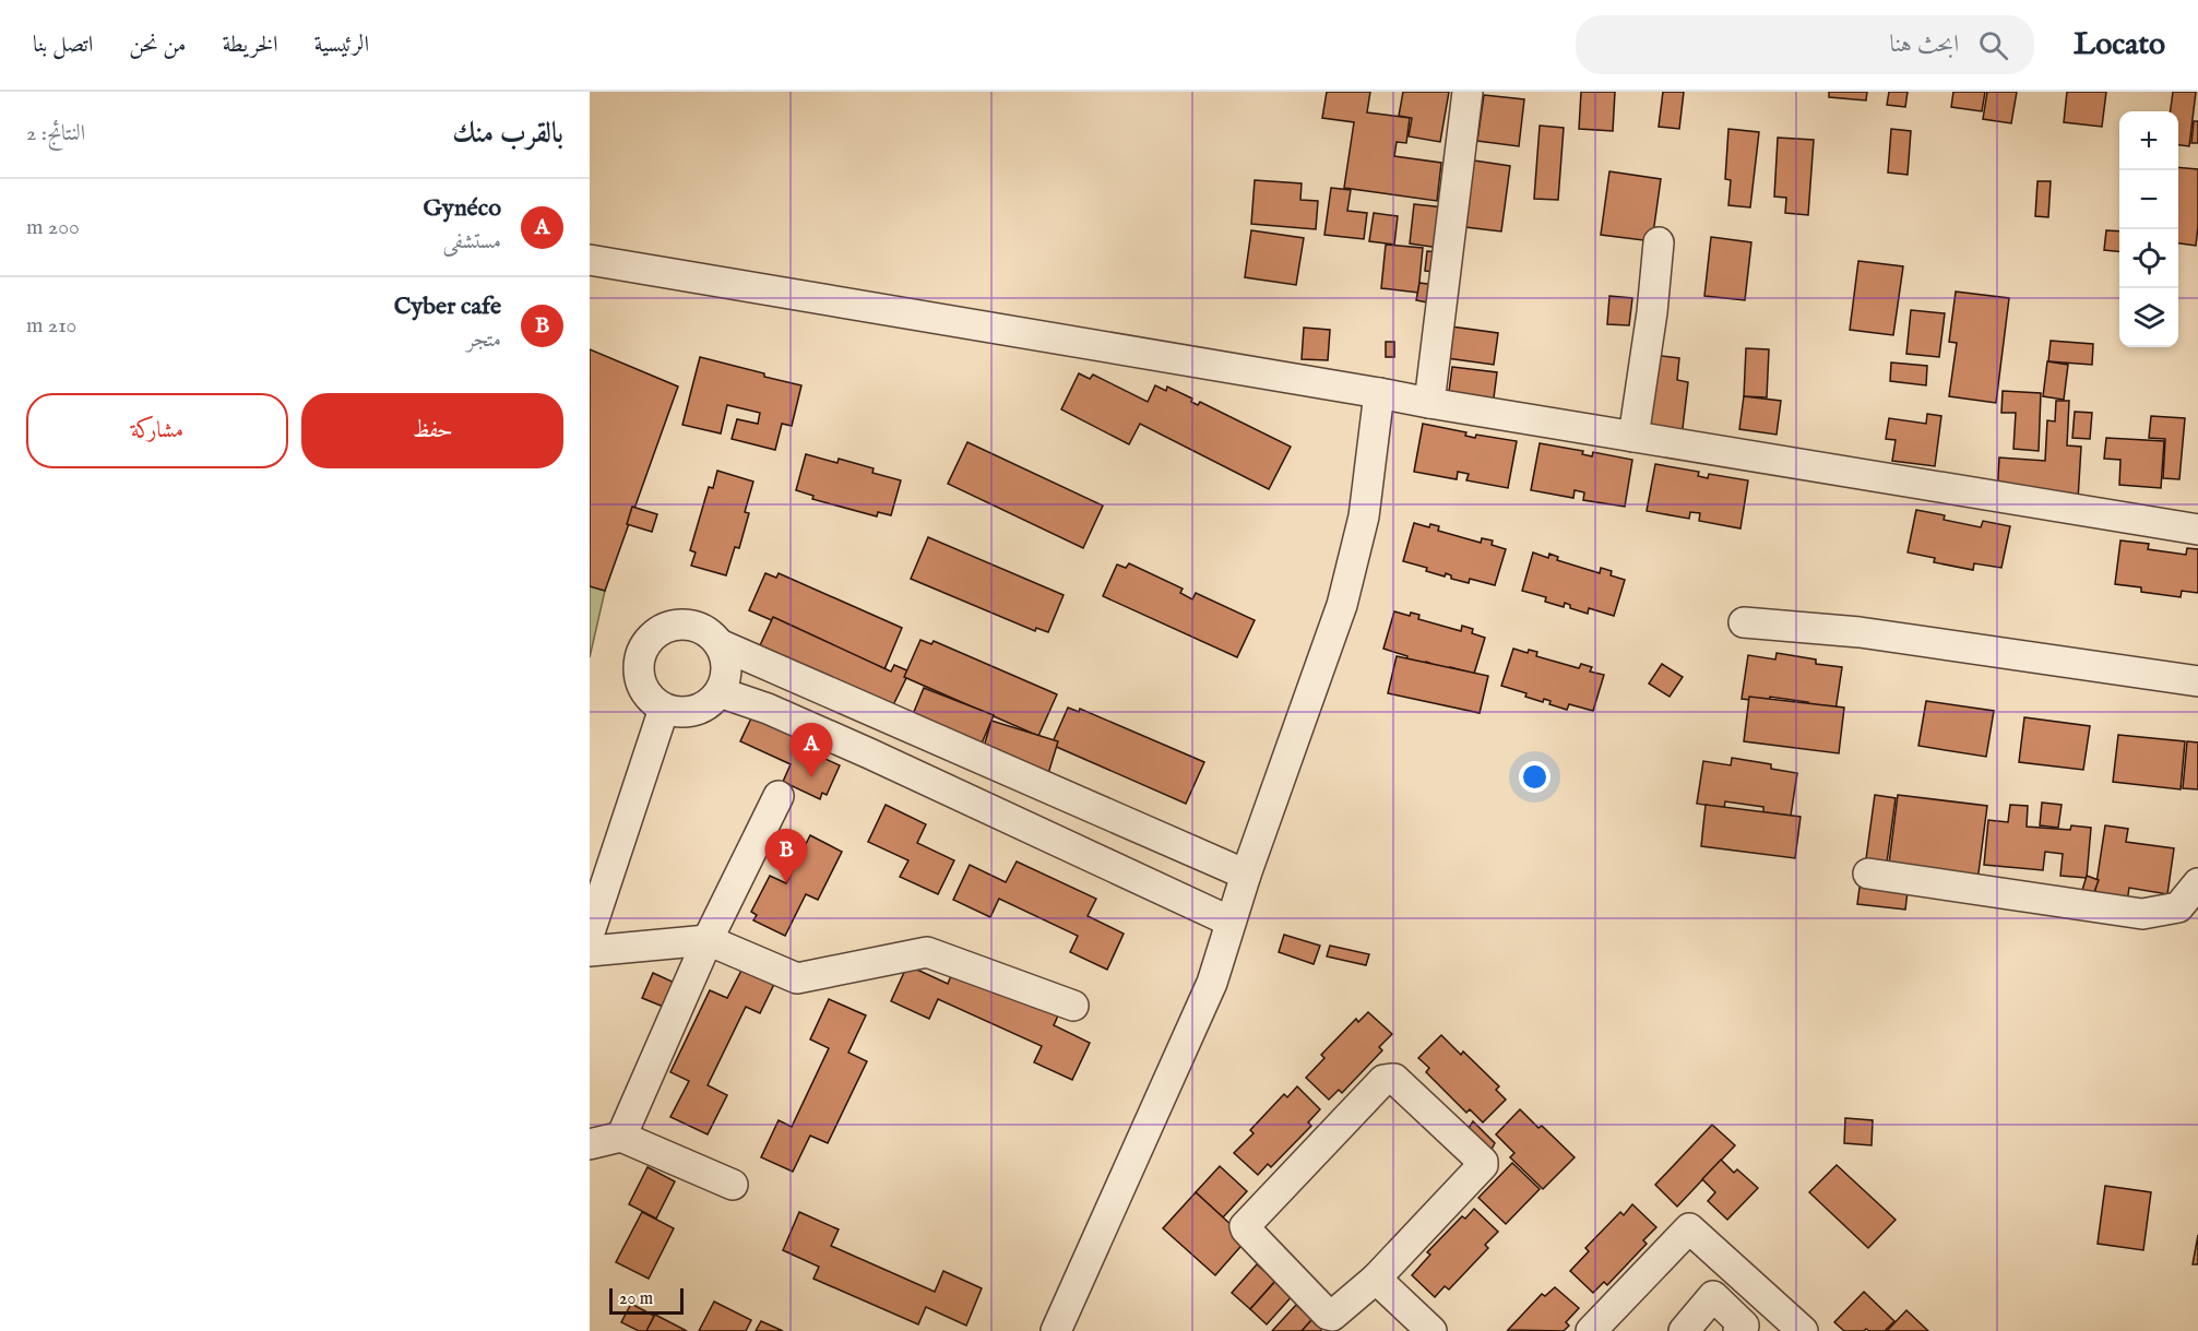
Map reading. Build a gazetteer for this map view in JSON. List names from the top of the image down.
{
  "scale_bar": "20 m",
  "page": {
    "header": "Locato",
    "search": "ابحث هنا",
    "nav": [
      "الرئيسية",
      "الخريطة",
      "من نحن",
      "اتصل بنا"
    ],
    "heading": ["بالقرب منك", "النتائج: 2"],
    "map_buttons": ["+", "−"],
    "list": [
      {
        "mark": "A",
        "name": "Gynéco",
        "note": "مستشفى",
        "value": "200 m"
      },
      {
        "mark": "B",
        "name": "Cyber cafe",
        "note": "متجر",
        "value": "210 m"
      }
    ],
    "buttons": ["حفظ", "مشاركة"],
    "pins": ["A", "B"],
    "scale": "20 m"
  }
}
